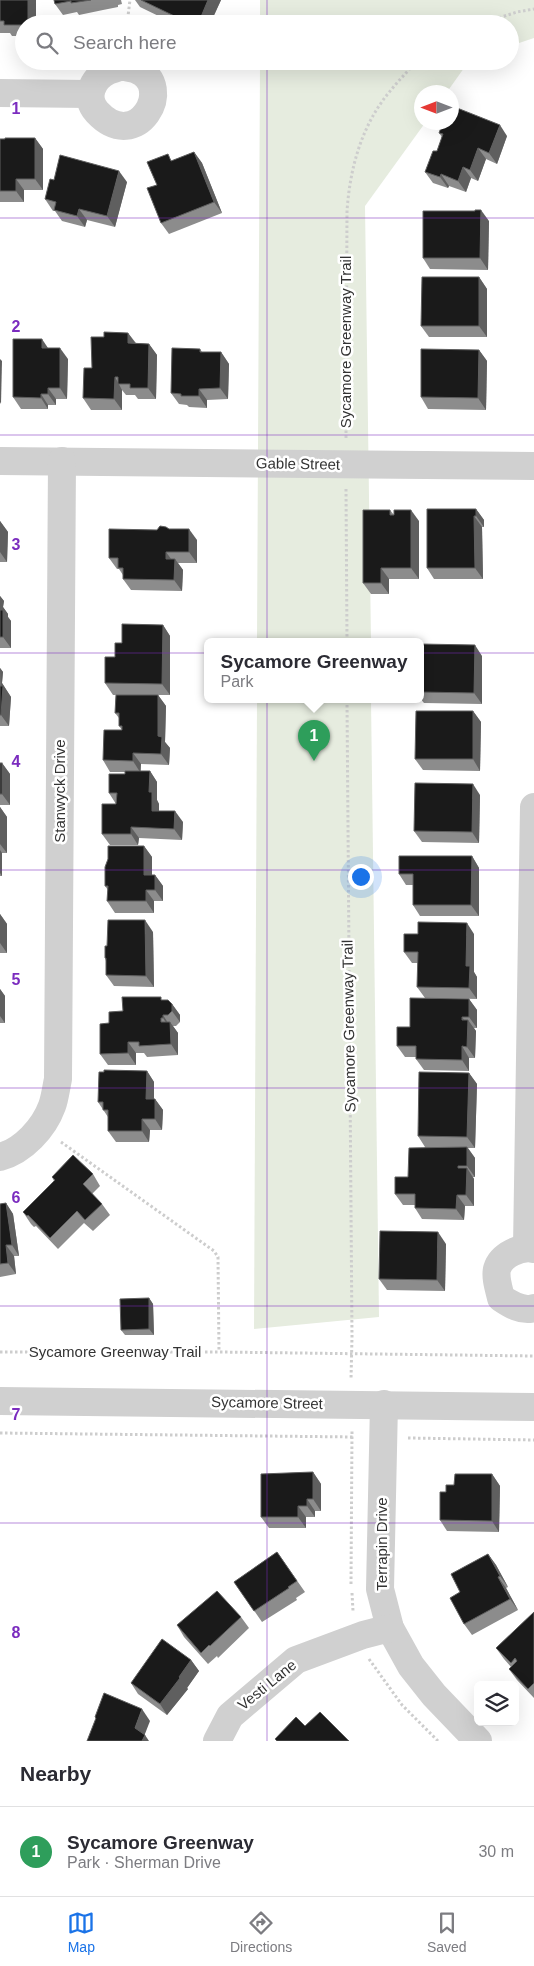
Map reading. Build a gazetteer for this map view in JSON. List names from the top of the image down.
{
  "streets": {
    "street": [
      "Gable Street",
      "Stanwyck Drive",
      "Sycamore Street",
      "Terrapin Drive",
      "Vesti Lane"
    ],
    "path": ["Sycamore Greenway Trail"]
  },
  "crossings": [
    ["Sycamore Greenway Trail", "Gable Street"],
    ["Gable Street", "Stanwyck Drive"],
    ["Sycamore Street", "Terrapin Drive"],
    ["Terrapin Drive", "Vesti Lane"]
  ],
  "north": "left",
  "page": {
    "search": "Search here",
    "popup": ["Sycamore Greenway", "Park"],
    "pins": "1",
    "heading": "Nearby",
    "list": [
      {
        "mark": "1",
        "name": "Sycamore Greenway",
        "note": "Park · Sherman Drive",
        "value": "30 m"
      }
    ],
    "nav": ["Map", "Directions", "Saved"]
  },
  "grid": {
    "rows": [
      "1",
      "2",
      "3",
      "4",
      "5",
      "6",
      "7",
      "8"
    ]
  }
}
